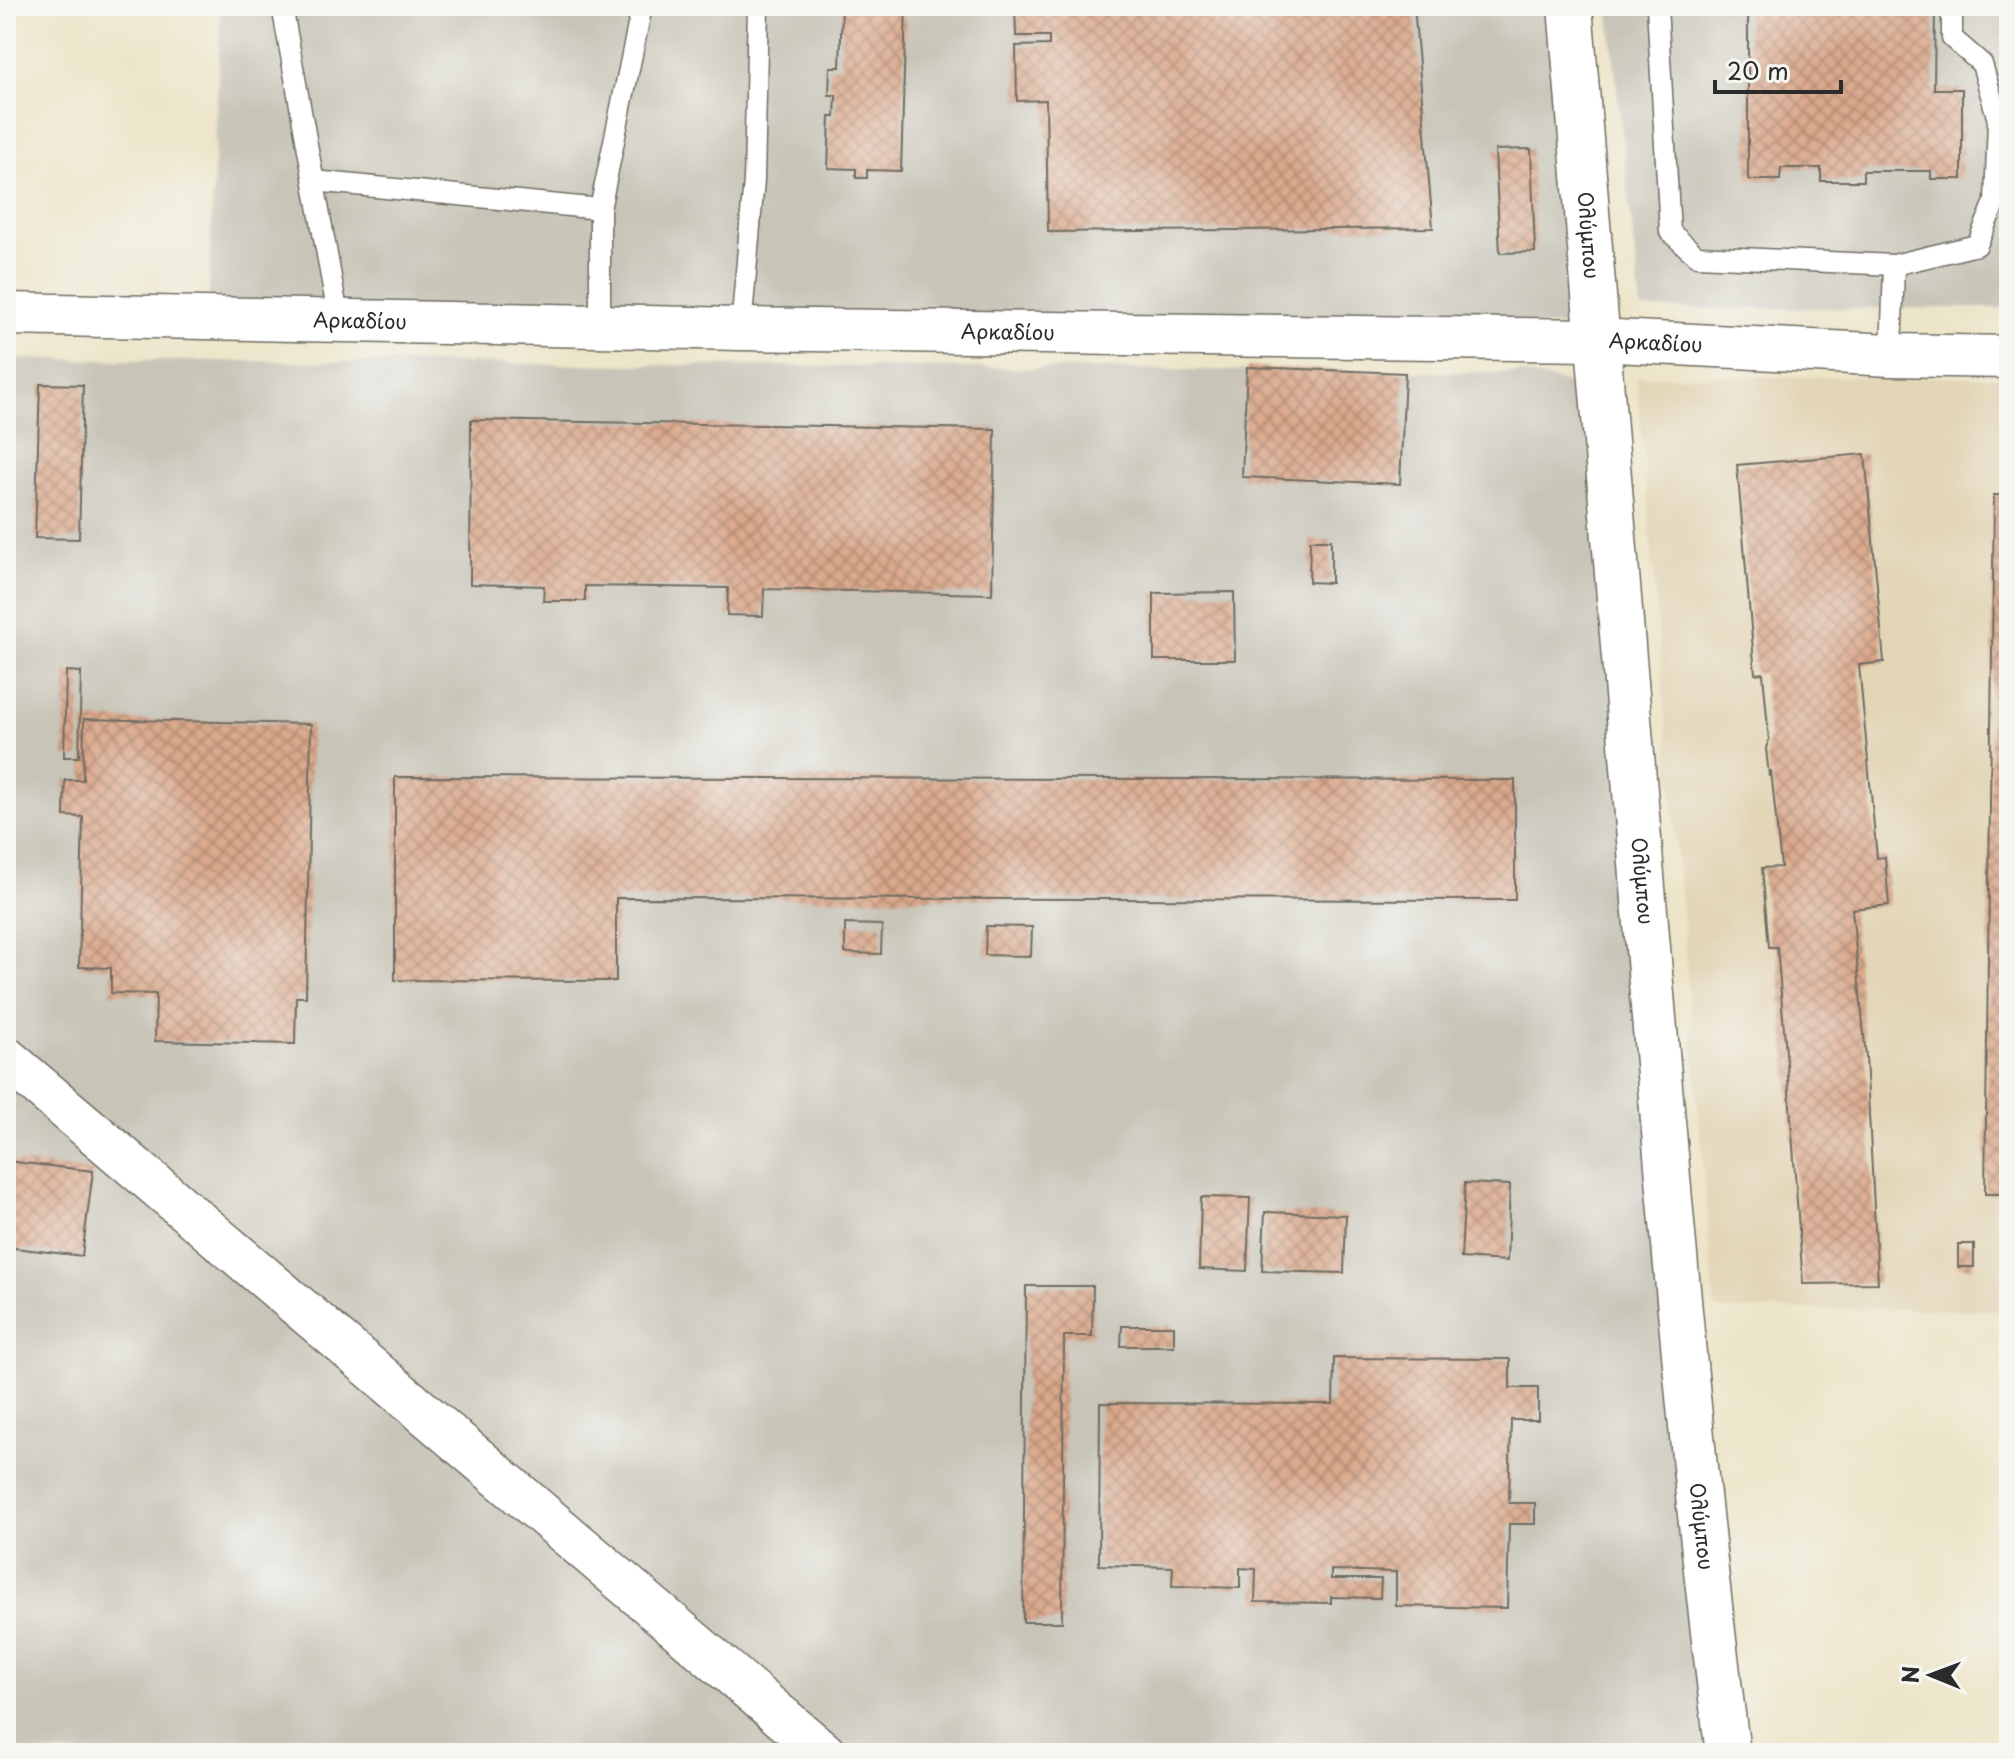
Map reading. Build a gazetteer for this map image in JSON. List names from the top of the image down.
{
  "streets": {
    "main road": ["Ολύμπου"],
    "street": ["Αρκαδίου"]
  },
  "crossings": [
    ["Ολύμπου", "Αρκαδίου"]
  ],
  "scale_bar": "20 m",
  "north": "left"
}
